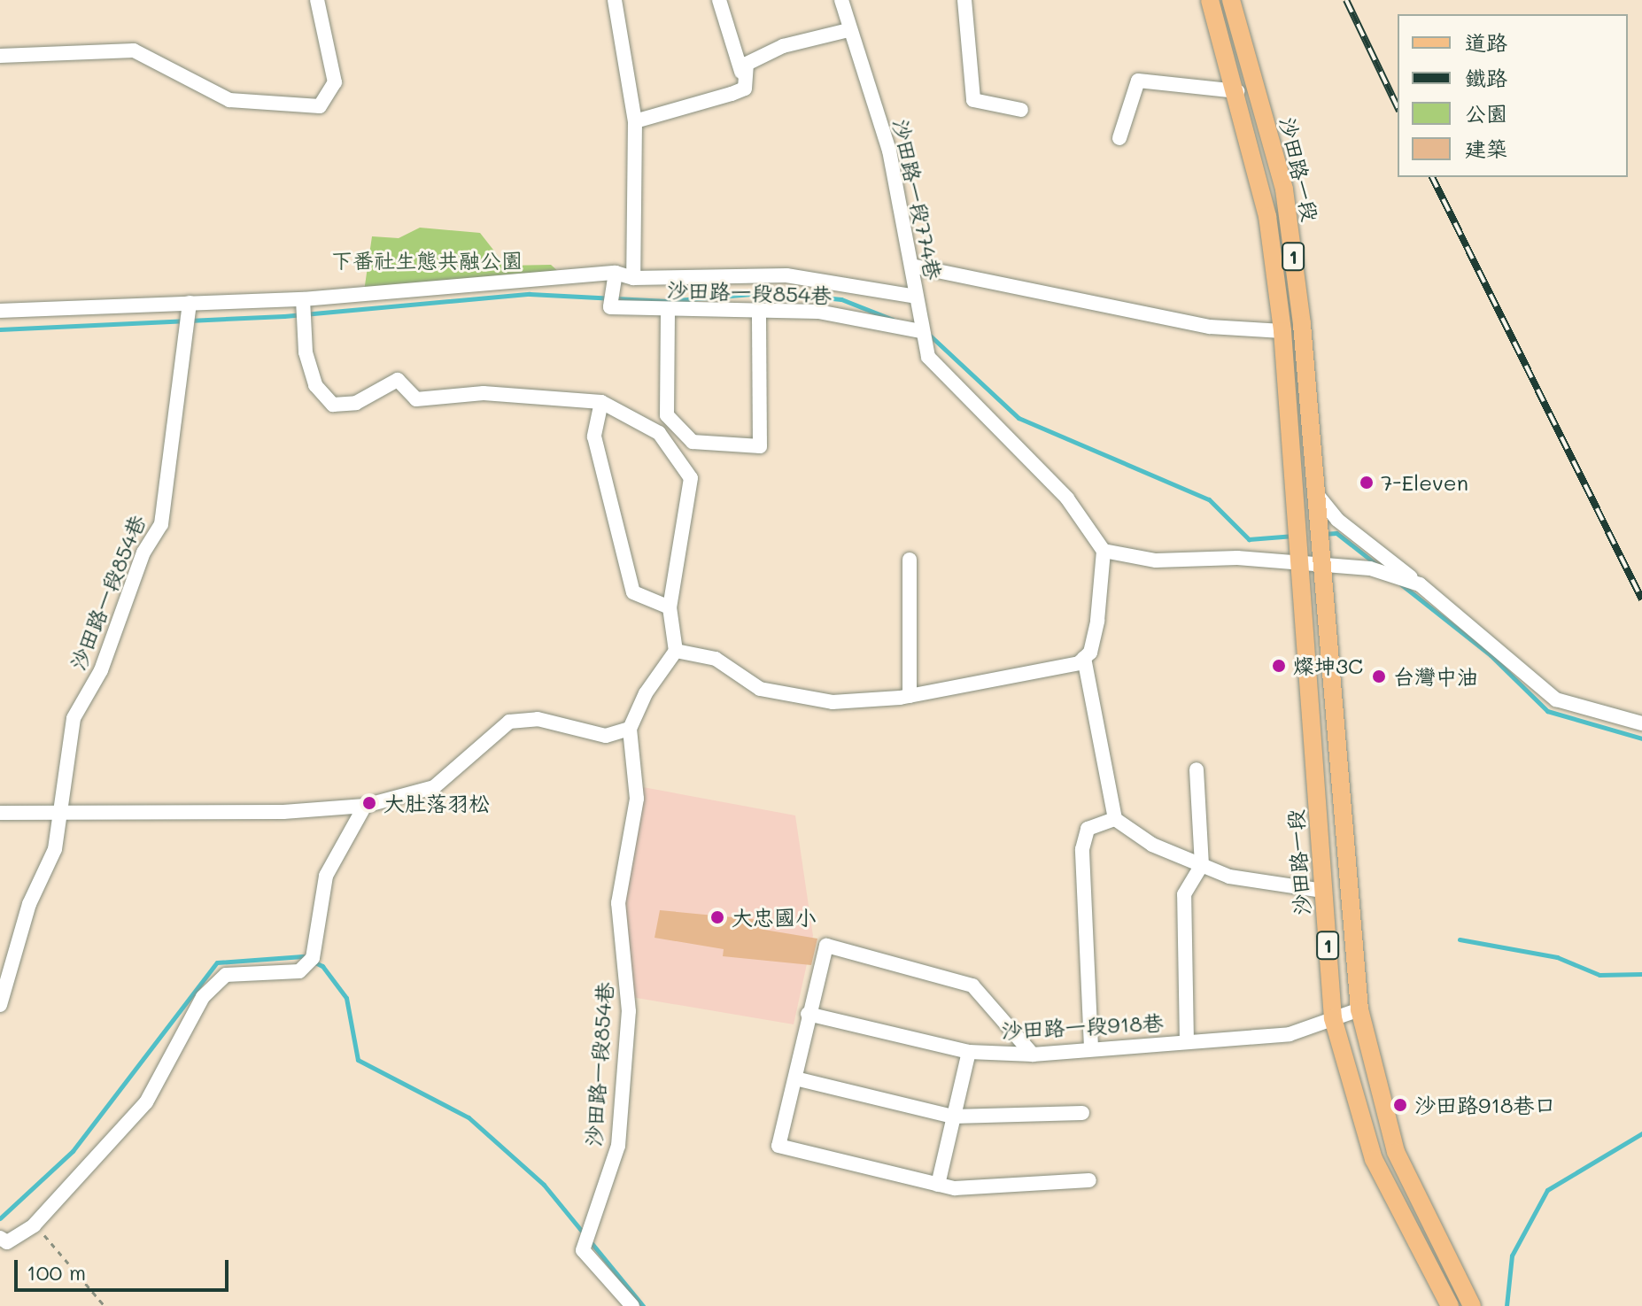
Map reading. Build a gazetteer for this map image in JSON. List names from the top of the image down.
{
  "streets": {
    "main road": ["沙田路一段", "1"],
    "street": ["沙田路一段774巷", "沙田路一段854巷", "沙田路一段918巷"]
  },
  "crossings": [
    ["沙田路一段", "1"],
    ["沙田路一段", "沙田路一段918巷"],
    ["沙田路一段774巷", "沙田路一段854巷"],
    ["1", "沙田路一段918巷"]
  ],
  "parks": ["下番社生態共融公園"],
  "places": [
    "7-Eleven",
    "燦坤3C",
    "台灣中油",
    "大肚落羽松",
    "大忠國小",
    "沙田路918巷口"
  ],
  "legend": [
    "道路",
    "鐵路",
    "公園",
    "建築"
  ],
  "scale_bar": "100 m"
}
